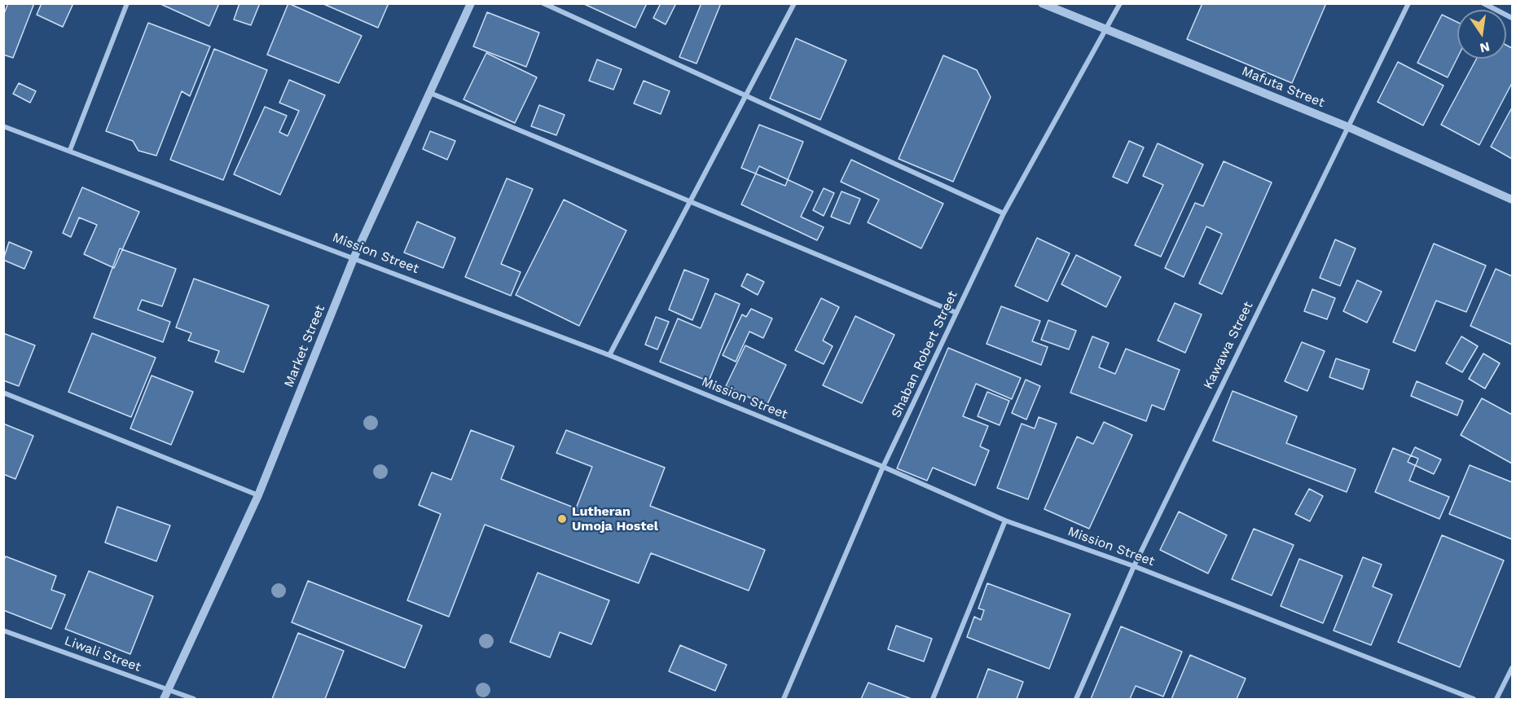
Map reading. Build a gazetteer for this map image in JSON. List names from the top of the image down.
{
  "streets": {
    "street": [
      "Mafuta Street",
      "Mission Street",
      "Kawawa Street",
      "Market Street",
      "Shaban Robert Street",
      "Liwali Street"
    ]
  },
  "crossings": [
    ["Mafuta Street", "Kawawa Street"],
    ["Mafuta Street", "Shaban Robert Street"],
    ["Mission Street", "Kawawa Street"],
    ["Mission Street", "Market Street"],
    ["Mission Street", "Shaban Robert Street"],
    ["Market Street", "Liwali Street"]
  ],
  "places": ["Lutheran Umoja Hostel"],
  "north": "bottom"
}
